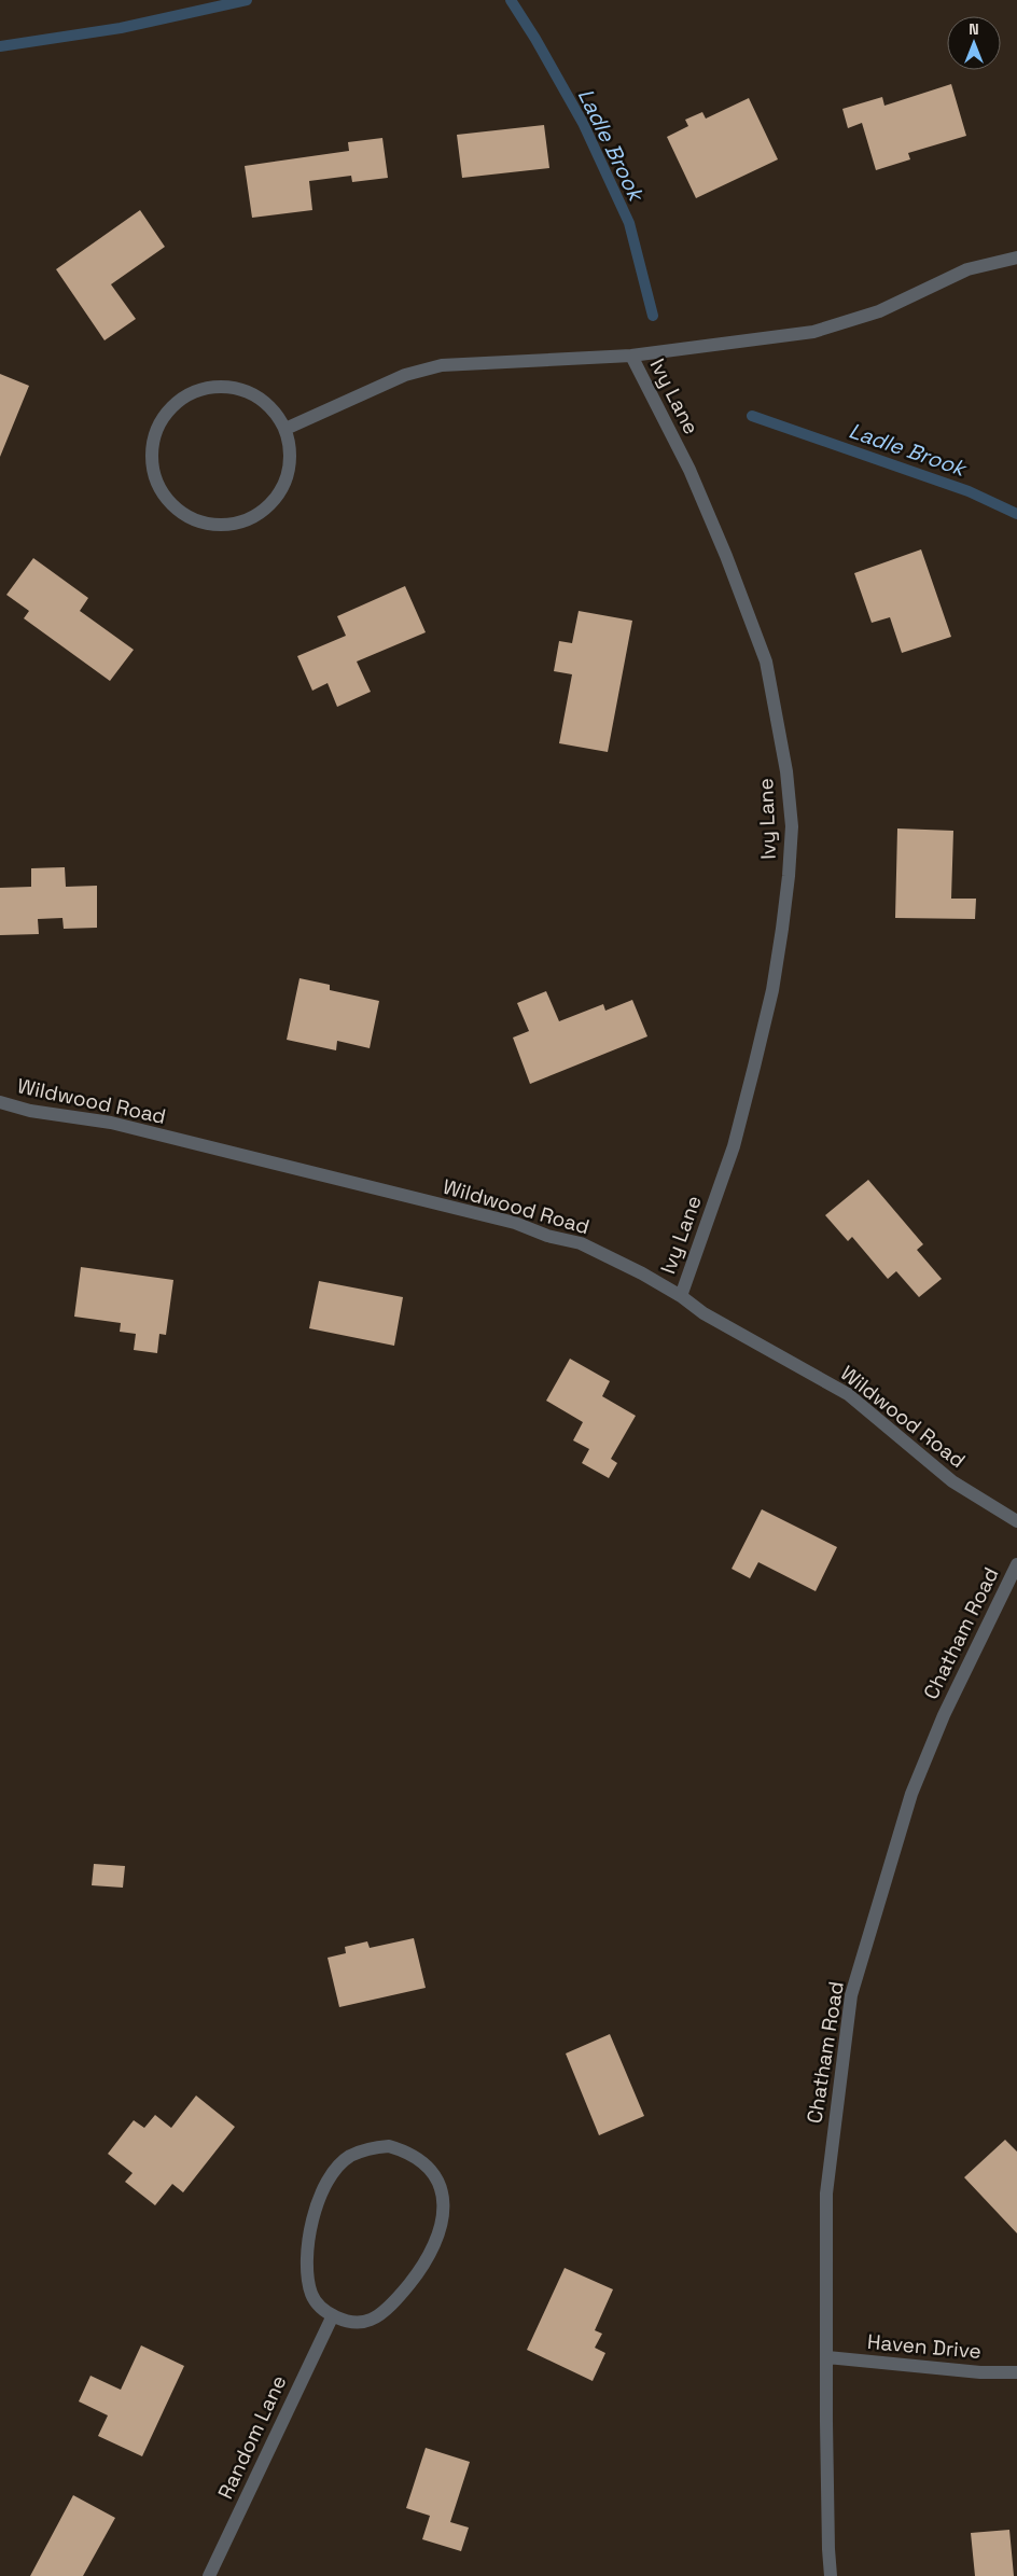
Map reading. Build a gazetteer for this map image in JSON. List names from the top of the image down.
{
  "streets": {
    "street": [
      "Ivy Lane",
      "Wildwood Road",
      "Chatham Road",
      "Haven Drive",
      "Random Lane"
    ]
  },
  "crossings": [
    ["Ivy Lane", "Wildwood Road"],
    ["Chatham Road", "Haven Drive"]
  ],
  "water": ["Ladle Brook"],
  "north": "top"
}
